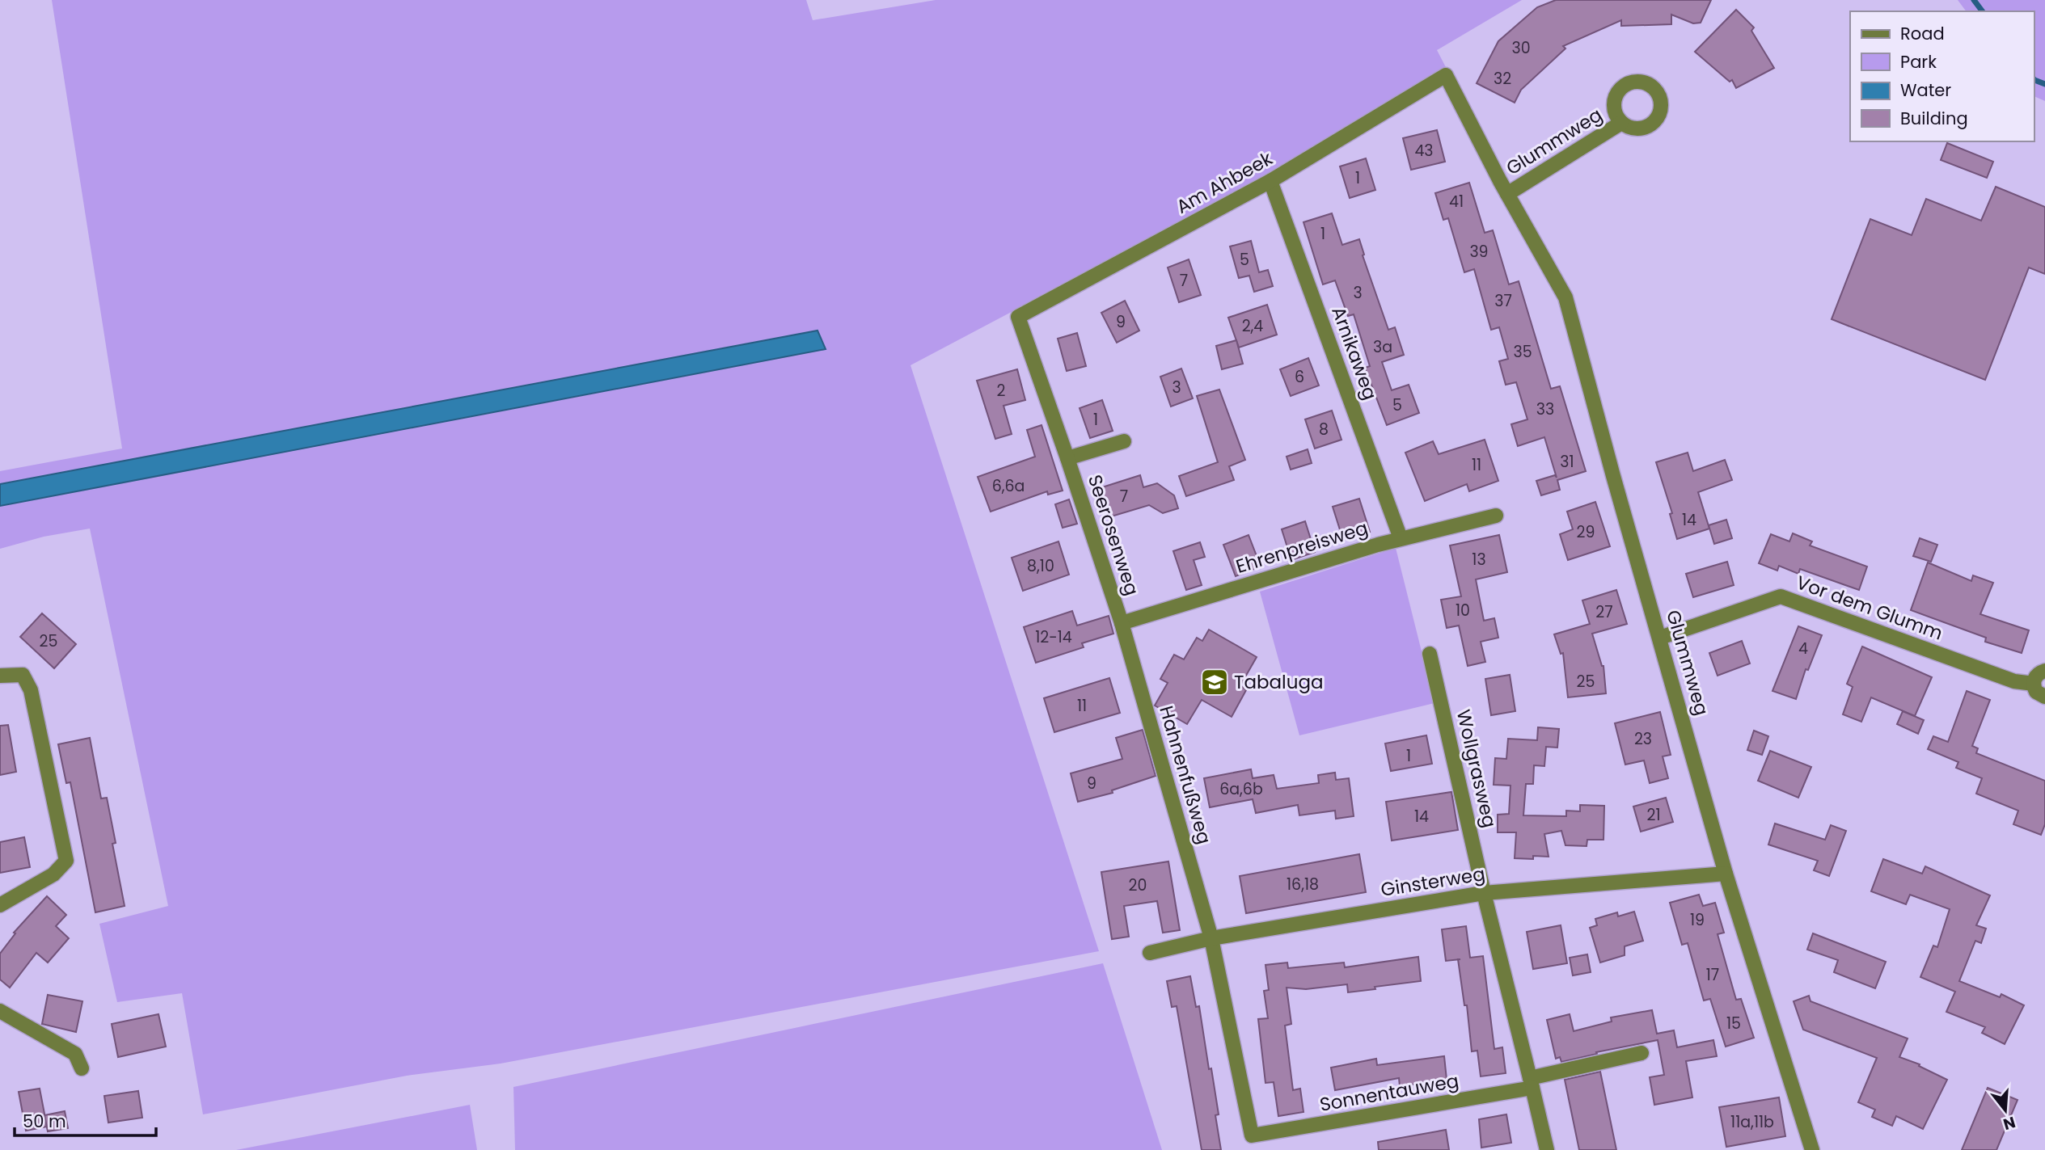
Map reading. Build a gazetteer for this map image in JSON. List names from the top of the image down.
{
  "streets": {
    "street": [
      "Glummweg",
      "Am Ahbeek",
      "Arnikaweg",
      "Seerosenweg",
      "Ehrenpreisweg",
      "Vor dem Glumm",
      "Wollgrasweg",
      "Hahnenfußweg",
      "Ginsterweg",
      "Sonnentauweg"
    ]
  },
  "crossings": [
    ["Glummweg", "Am Ahbeek"],
    ["Glummweg", "Vor dem Glumm"],
    ["Glummweg", "Ginsterweg"],
    ["Am Ahbeek", "Arnikaweg"],
    ["Am Ahbeek", "Seerosenweg"],
    ["Arnikaweg", "Ehrenpreisweg"],
    ["Seerosenweg", "Ehrenpreisweg"],
    ["Seerosenweg", "Hahnenfußweg"],
    ["Ehrenpreisweg", "Hahnenfußweg"],
    ["Wollgrasweg", "Ginsterweg"],
    ["Hahnenfußweg", "Ginsterweg"],
    ["Hahnenfußweg", "Sonnentauweg"],
    ["Ginsterweg", "Sonnentauweg"]
  ],
  "places": {
    "school or university": ["Tabaluga"]
  },
  "house_numbers": [
    "30",
    "32",
    "43",
    "1",
    "41",
    "1",
    "39",
    "5",
    "7",
    "3",
    "37",
    "9",
    "2,4",
    "3a",
    "35",
    "6",
    "3",
    "2",
    "5",
    "33",
    "1",
    "8",
    "31",
    "11",
    "6,6a",
    "7",
    "14",
    "29",
    "13",
    "8,10",
    "10",
    "27",
    "12-14",
    "25",
    "4",
    "25",
    "11",
    "23",
    "1",
    "9",
    "6a,6b",
    "21",
    "14",
    "16,18",
    "20",
    "19",
    "17",
    "15",
    "11a,11b"
  ],
  "legend": [
    "Road",
    "Park",
    "Water",
    "Building"
  ],
  "scale_bar": "50 m",
  "north": "bottom"
}
